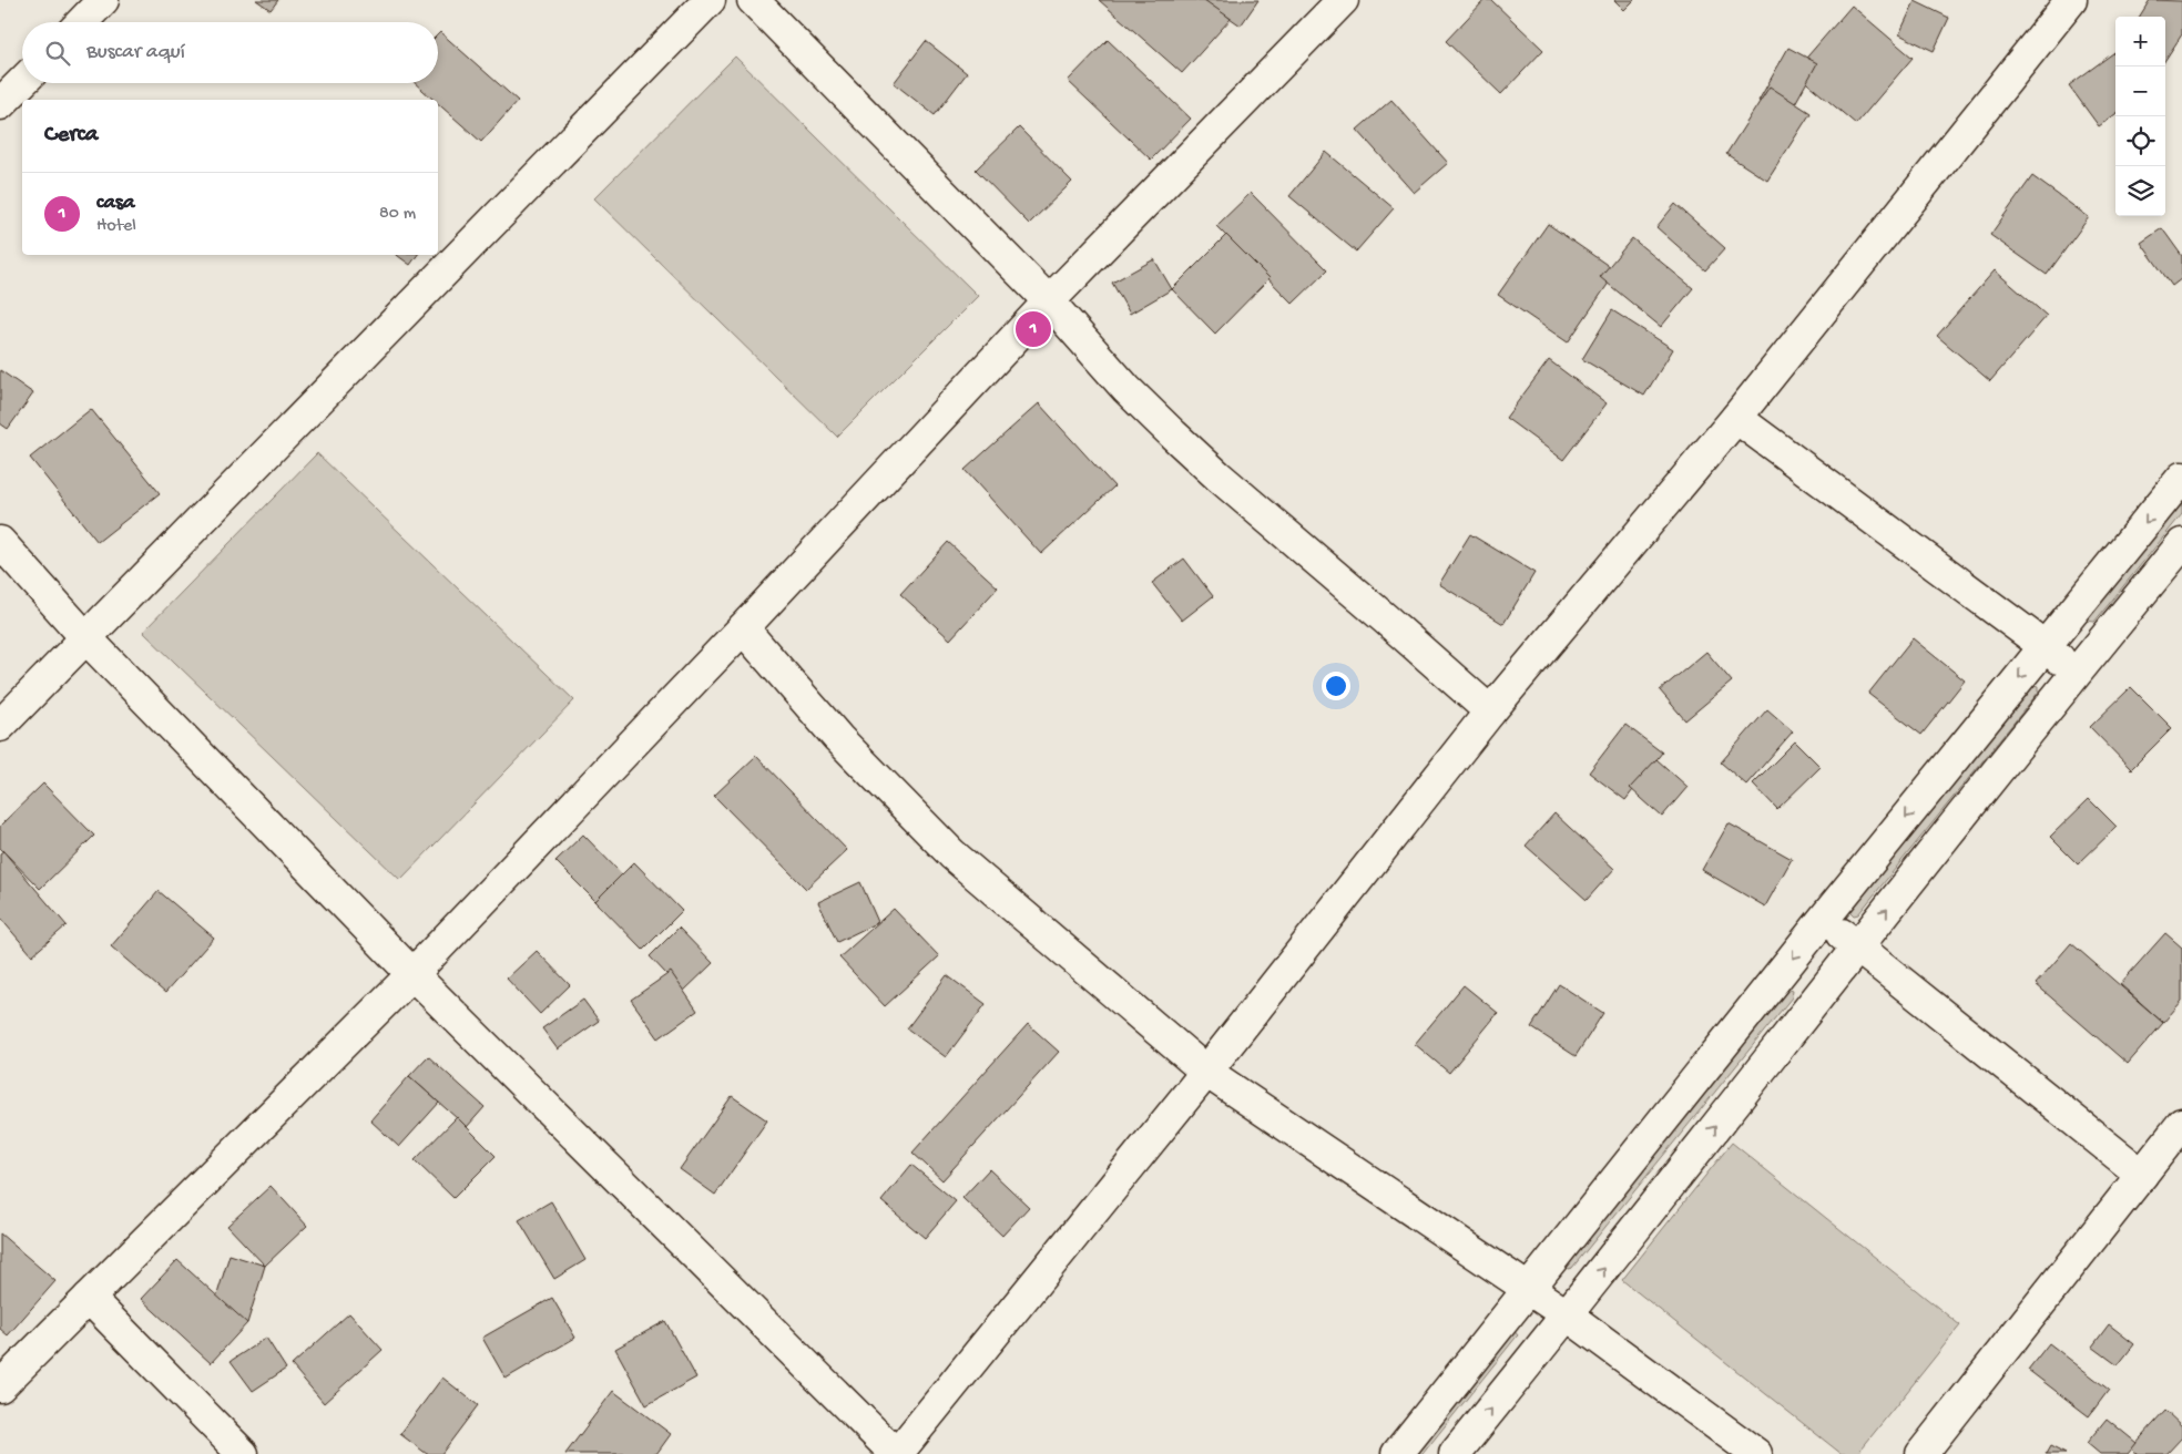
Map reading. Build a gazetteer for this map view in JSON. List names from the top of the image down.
{
  "page": {
    "map_buttons": ["+", "−"],
    "search": "Buscar aquí",
    "heading": "Cerca",
    "list": [
      {
        "mark": "1",
        "name": "casa",
        "note": "Hotel",
        "value": "80 m"
      }
    ],
    "pins": "1"
  }
}
